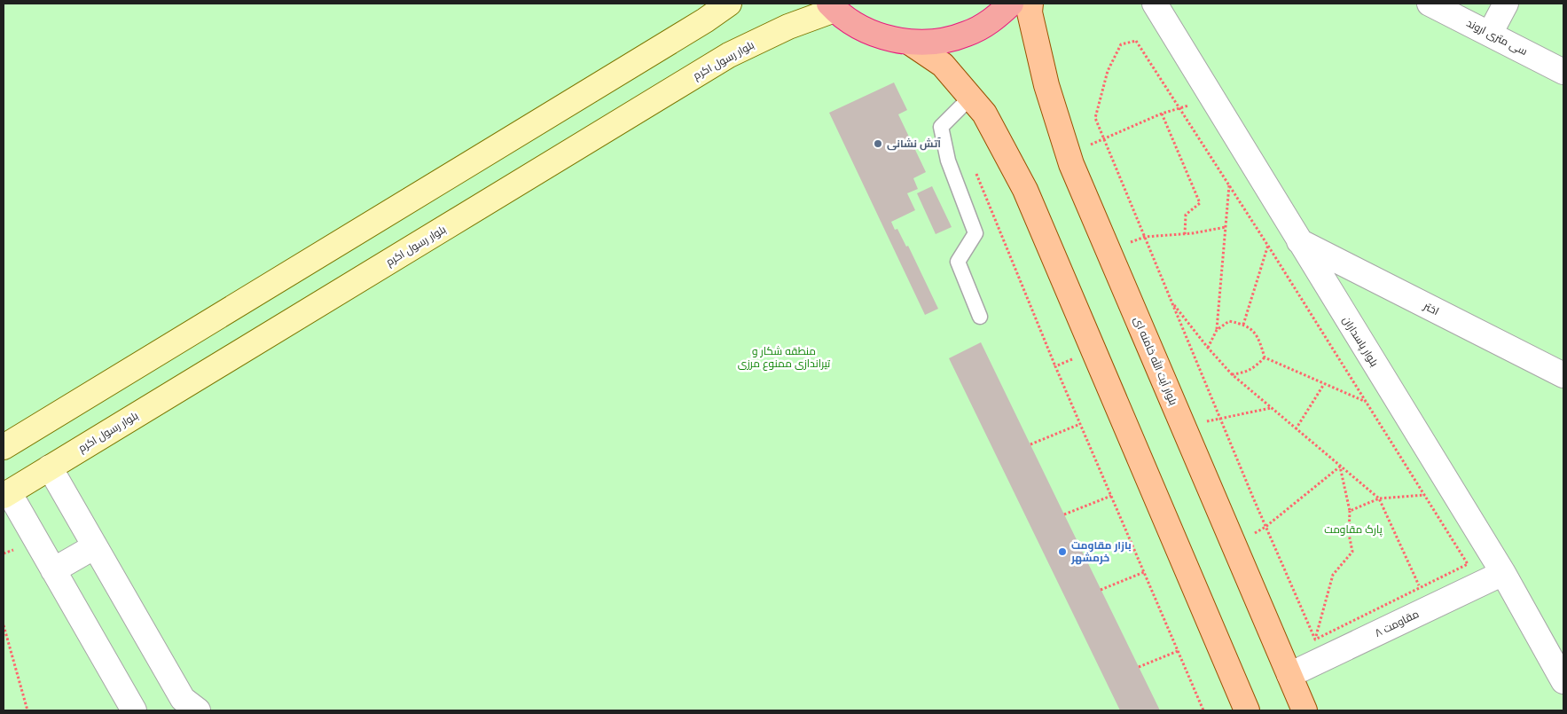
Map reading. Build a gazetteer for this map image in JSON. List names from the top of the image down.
{
  "streets": {
    "main road": ["بلوار رسول اکرم", "بلوار آیت الله خامنه ای"],
    "street": [
      "سی متری اروند",
      "اختر",
      "بلوار پاسداران",
      "مقاومت ۸"
    ]
  },
  "crossings": [
    ["اختر", "بلوار پاسداران"],
    ["بلوار پاسداران", "مقاومت ۸"],
    ["بلوار آیت الله خامنه ای", "مقاومت ۸"]
  ],
  "parks": ["منطقه شکار و تیراندازی ممنوع مرزی", "پارک مقاومت"],
  "places": ["آتش نشانی", "بازار مقاومت خرمشهر"]
}
